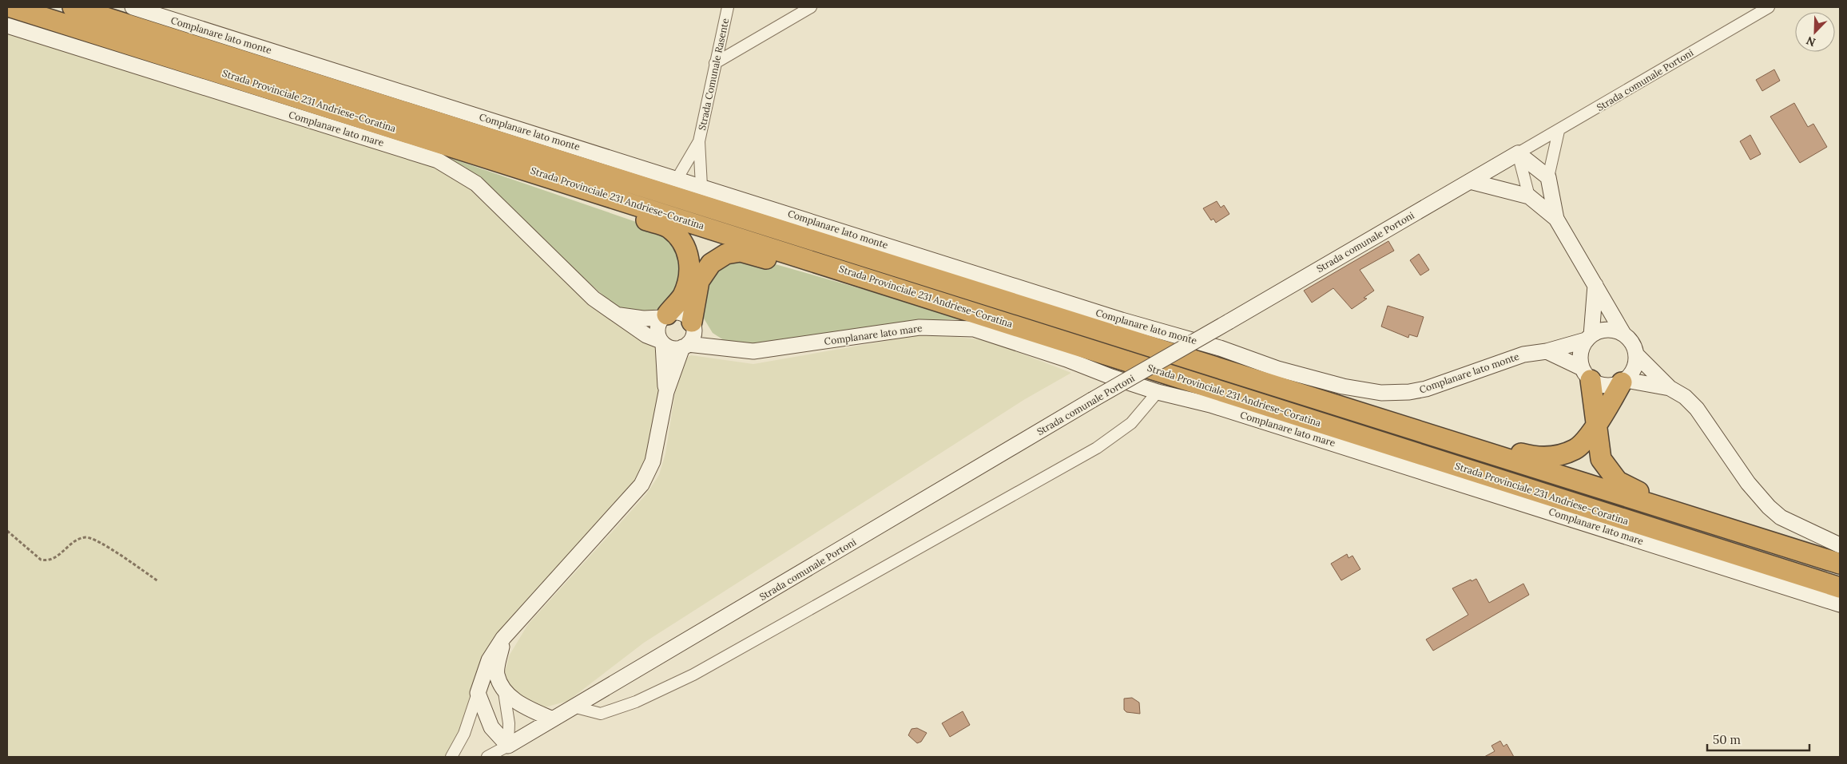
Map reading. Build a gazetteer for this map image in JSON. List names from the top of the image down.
{
  "streets": {
    "highway": ["Strada Provinciale 231 Andriese-Coratina"],
    "street": [
      "Complanare lato monte",
      "Strada Comunale Rasente",
      "Strada comunale Portoni",
      "Complanare lato mare"
    ]
  },
  "scale_bar": "50 m",
  "north": "bottom left"
}
